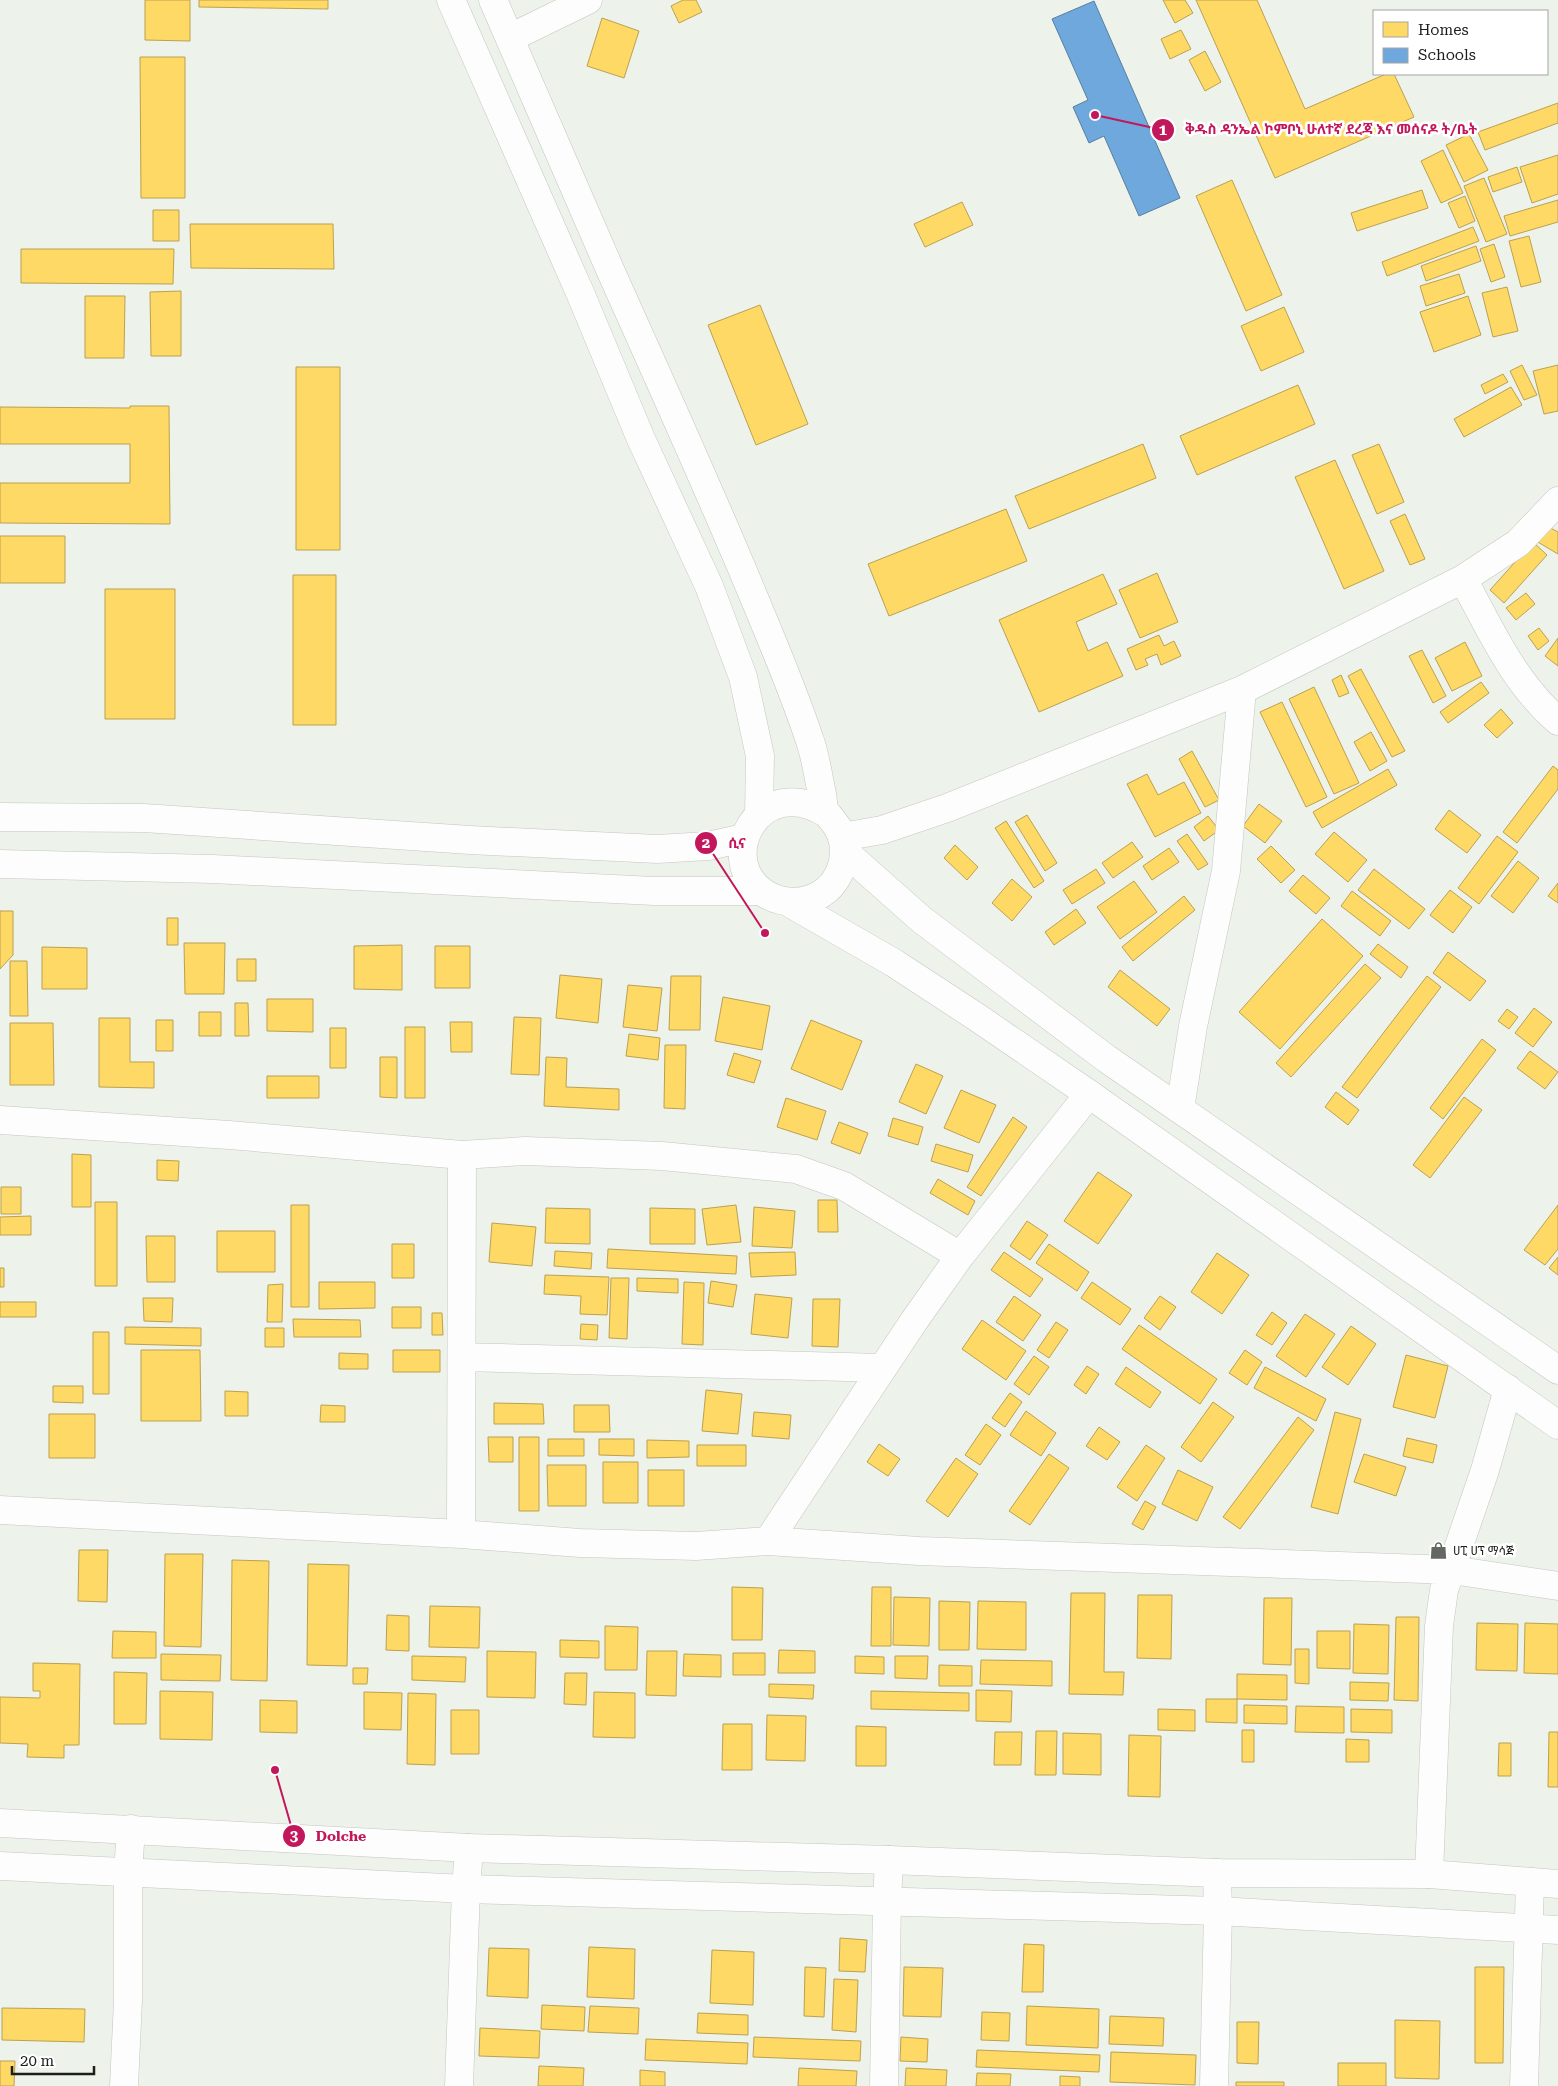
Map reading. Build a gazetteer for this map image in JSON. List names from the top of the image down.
{
  "places": {
    "other": ["ቅዱስ ዳንኤል ኮምቦኒ ሁለተኛ ደረጃ እና መሰናዶ ት/ቤት", "ሲና", "Dolche"],
    "shop": ["ሀፒ ሀፕ ማሳጅ"]
  },
  "legend": ["Homes", "Schools"],
  "scale_bar": "20 m"
}
